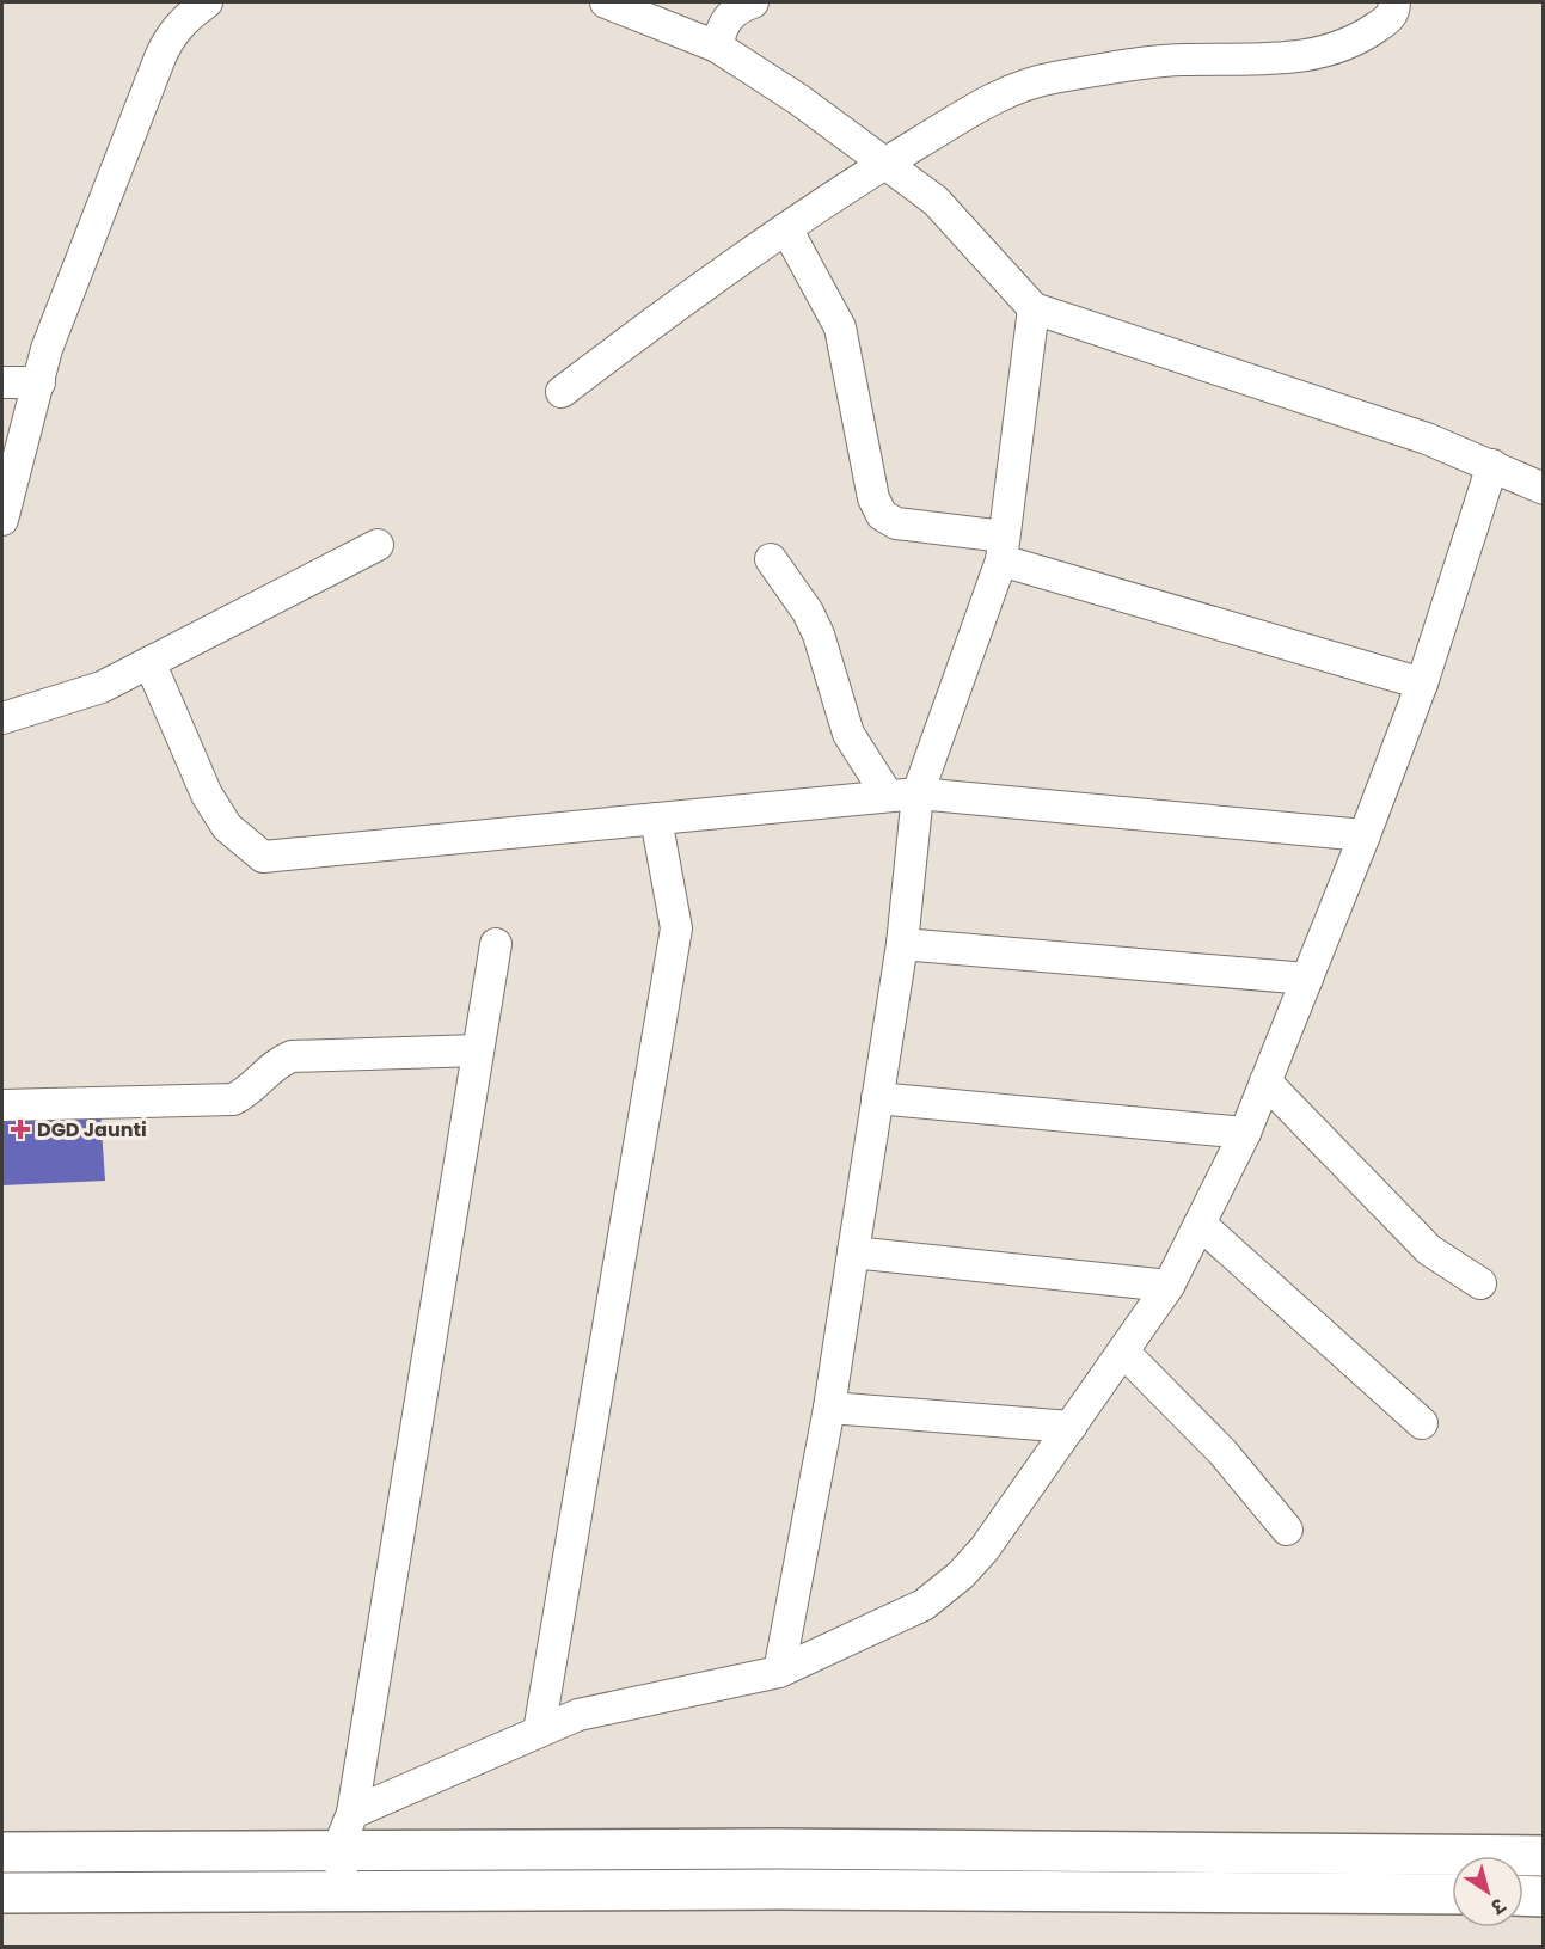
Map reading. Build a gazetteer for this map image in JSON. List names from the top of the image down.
{
  "places": {
    "health": ["DGD Jaunti"]
  },
  "north": "bottom right"
}
